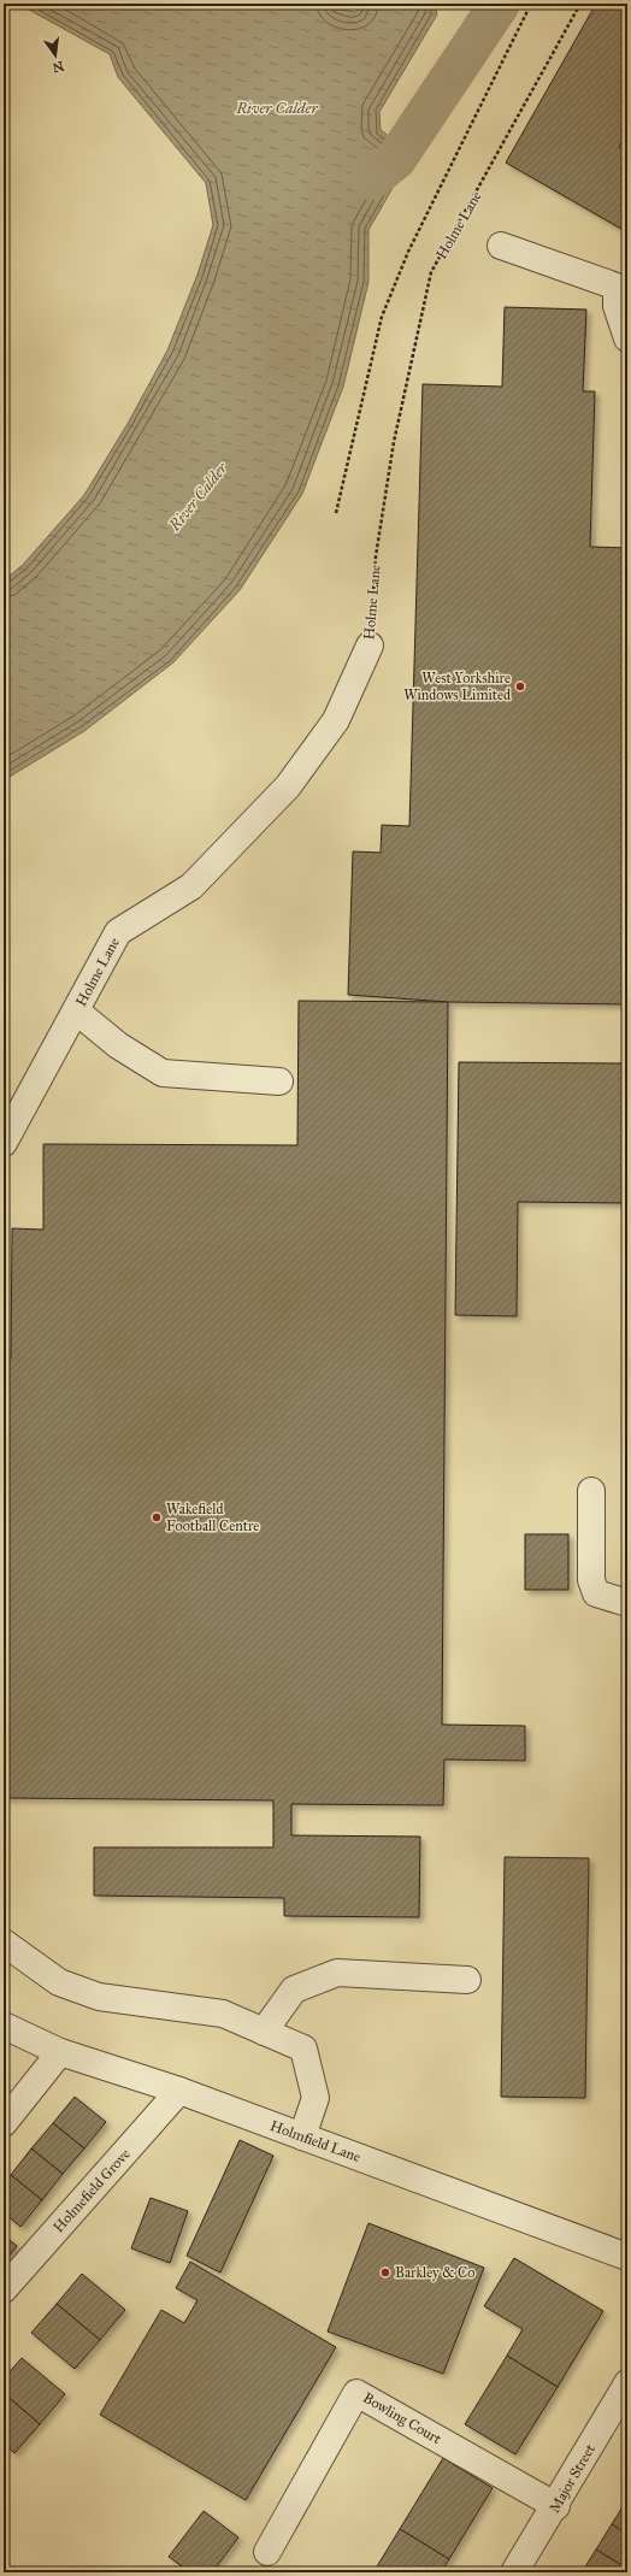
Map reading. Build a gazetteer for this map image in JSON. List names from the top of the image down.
{
  "streets": {
    "street": [
      "Holme Lane",
      "Holmfield Lane",
      "Holmefield Grove",
      "Bowling Court",
      "Major Street"
    ]
  },
  "crossings": [
    ["Holmfield Lane", "Holmefield Grove"],
    ["Bowling Court", "Major Street"]
  ],
  "water": ["River Calder"],
  "places": ["West Yorkshire Windows Limited", "Wakefield Football Centre", "Barkley & Co"],
  "north": "bottom"
}
